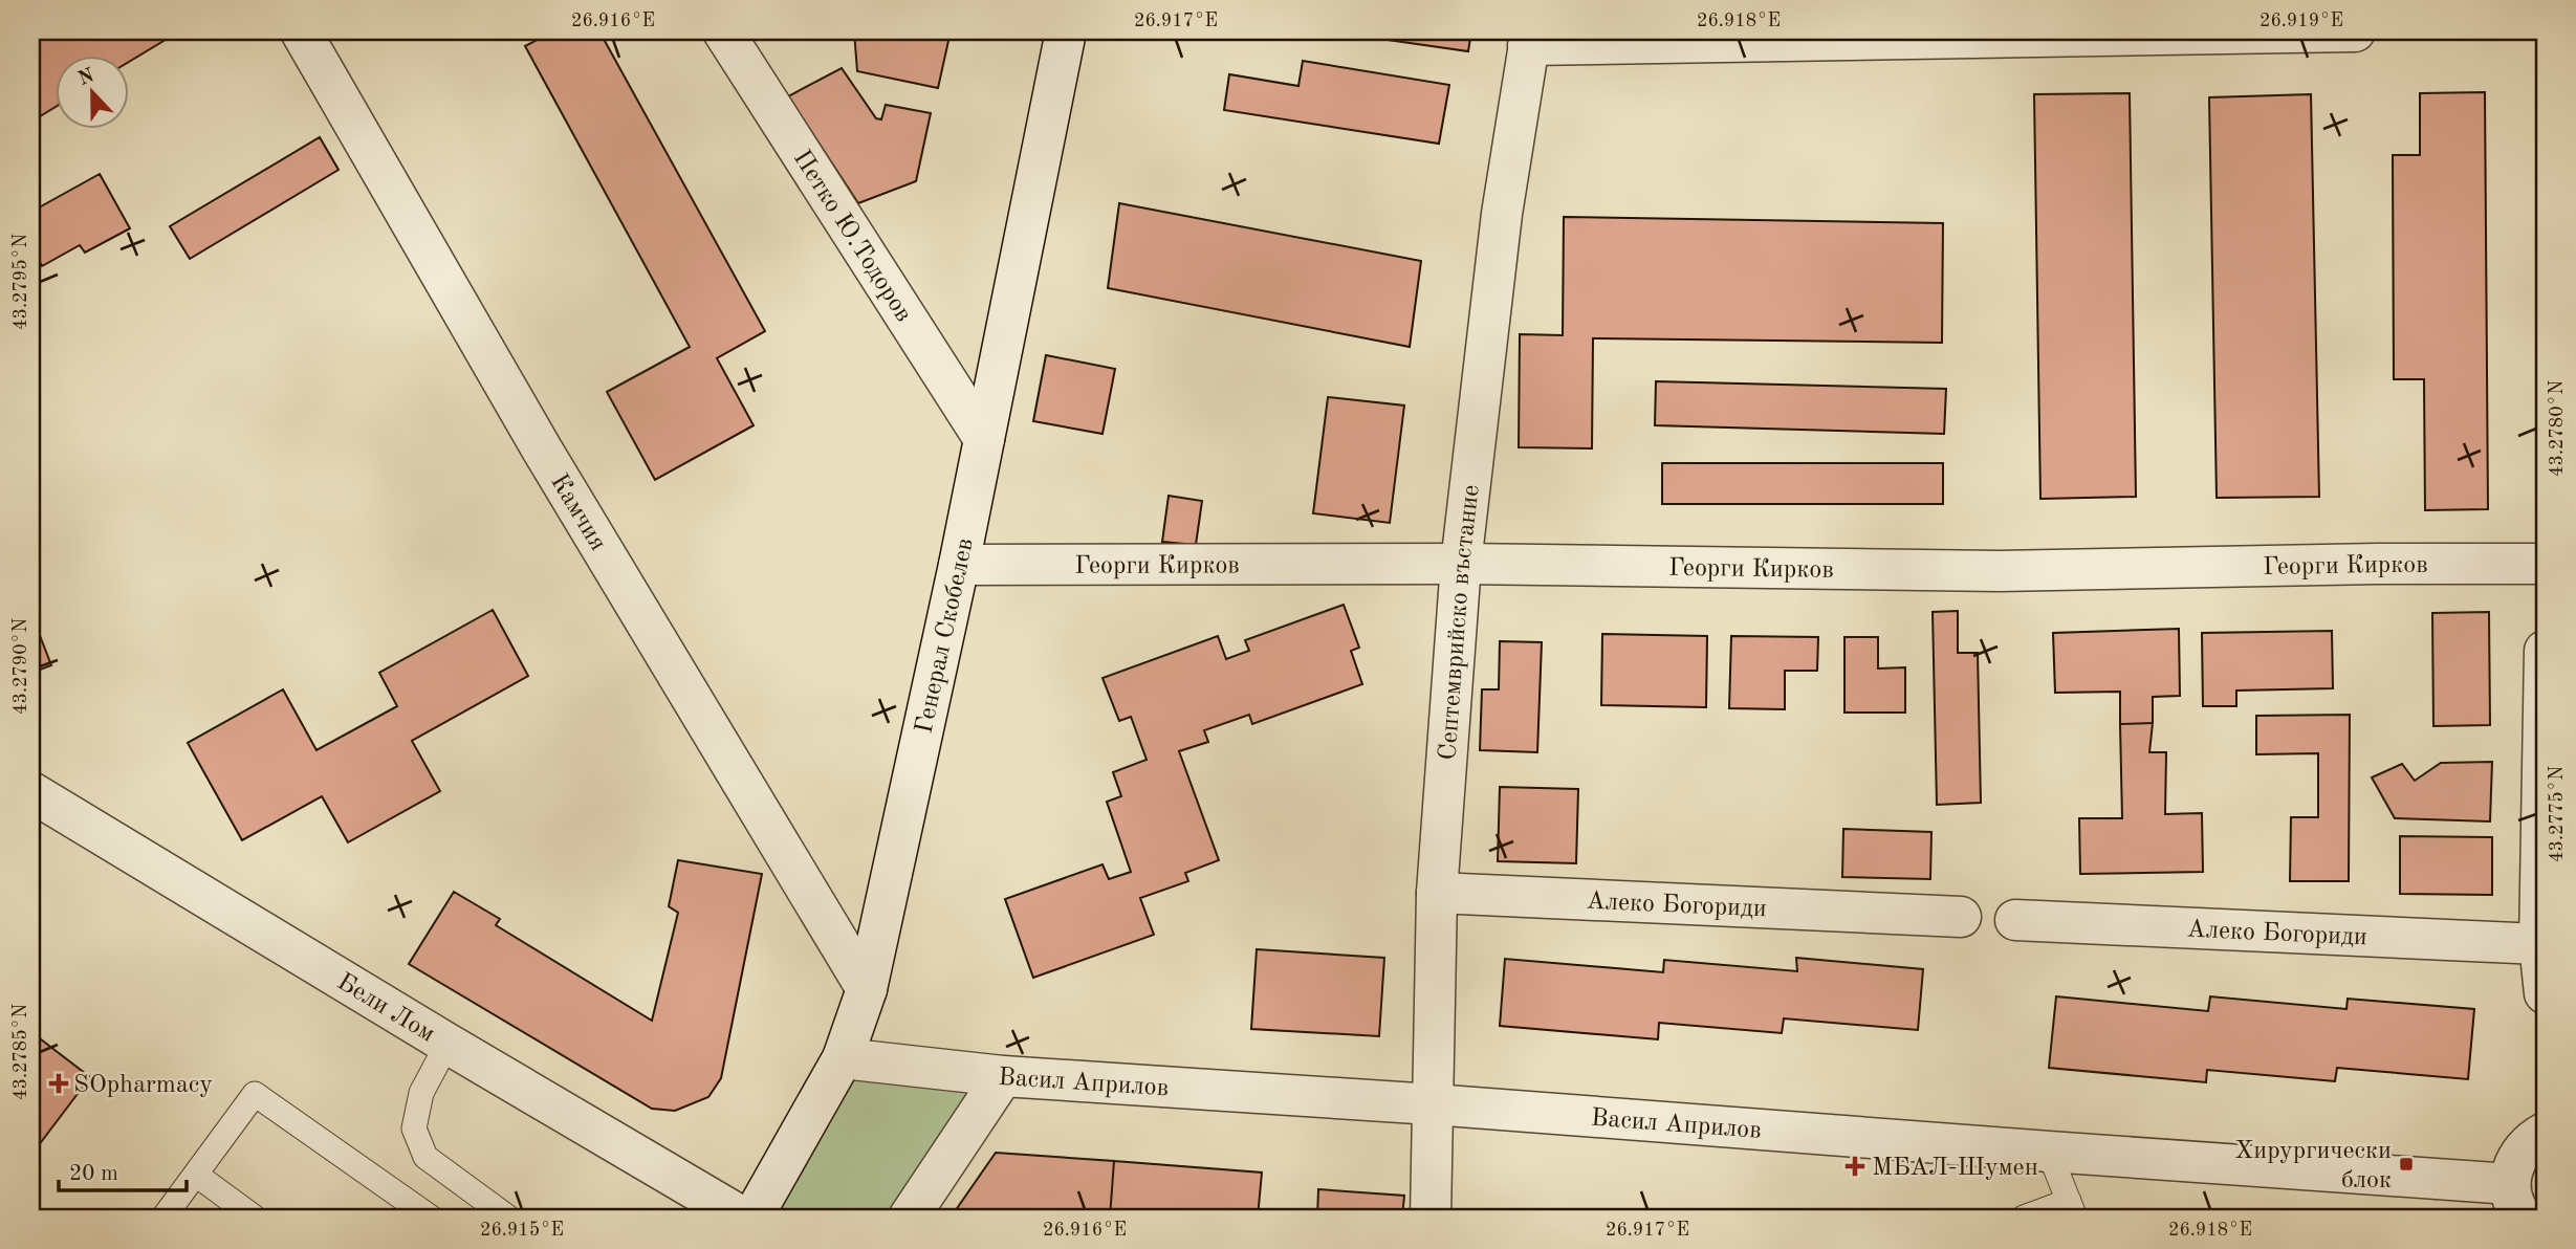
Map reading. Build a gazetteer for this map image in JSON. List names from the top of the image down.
{
  "streets": {
    "street": [
      "Петко Ю.Тодоров",
      "Камчия",
      "Георги Кирков",
      "Септемврийско въстание",
      "Генерал Скобелев",
      "Алеко Богориди",
      "Бели Лом",
      "Васил Априлов"
    ]
  },
  "crossings": [
    ["Петко Ю.Тодоров", "Генерал Скобелев"],
    ["Камчия", "Генерал Скобелев"],
    ["Георги Кирков", "Септемврийско въстание"],
    ["Георги Кирков", "Генерал Скобелев"],
    ["Септемврийско въстание", "Алеко Богориди"],
    ["Септемврийско въстание", "Васил Априлов"],
    ["Генерал Скобелев", "Васил Априлов"]
  ],
  "places": {
    "health": ["SOpharmacy", "МБАЛ-Шумен"],
    "transit": ["Хирургически блок"]
  },
  "scale_bar": "20 m",
  "north": "top",
  "coordinates": [
    "26.916°E",
    "26.917°E",
    "26.918°E",
    "26.919°E",
    "43.2795°N",
    "43.2780°N",
    "43.2790°N",
    "43.2775°N",
    "43.2785°N",
    "26.915°E"
  ]
}
